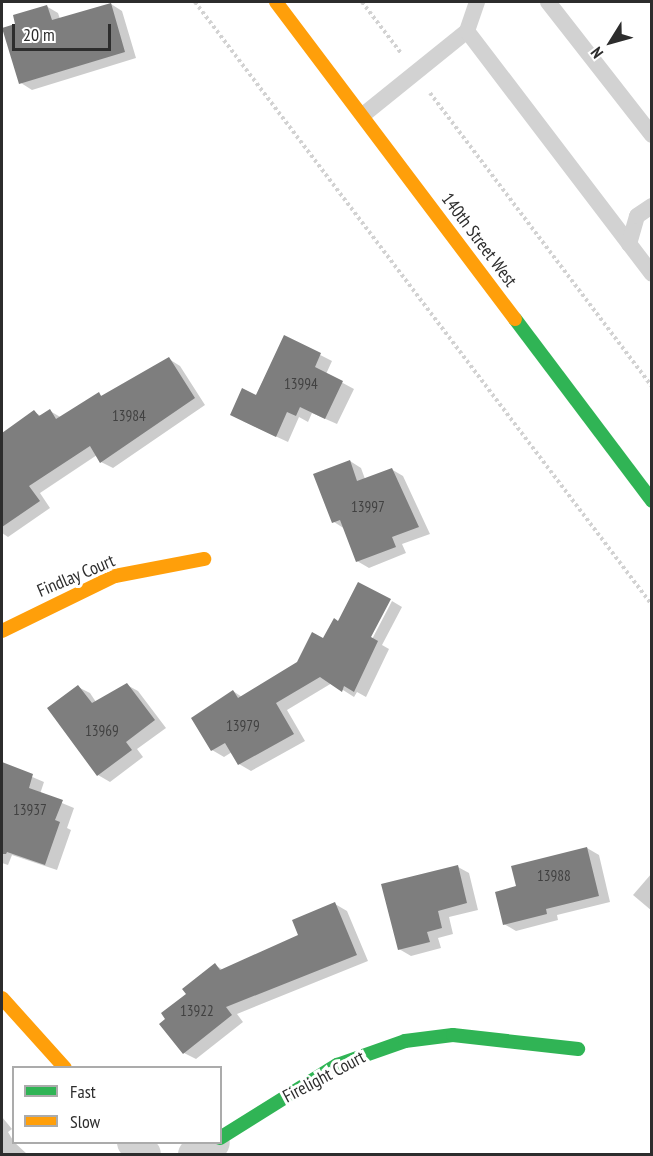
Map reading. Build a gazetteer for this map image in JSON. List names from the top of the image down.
{
  "streets": {
    "street": ["140th Street West", "Findlay Court", "Firelight Court"]
  },
  "house_numbers": [
    "13994",
    "13984",
    "13997",
    "13979",
    "13969",
    "13937",
    "13988",
    "13922"
  ],
  "legend": ["Fast", "Slow"],
  "scale_bar": "20 m",
  "north": "bottom left"
}
